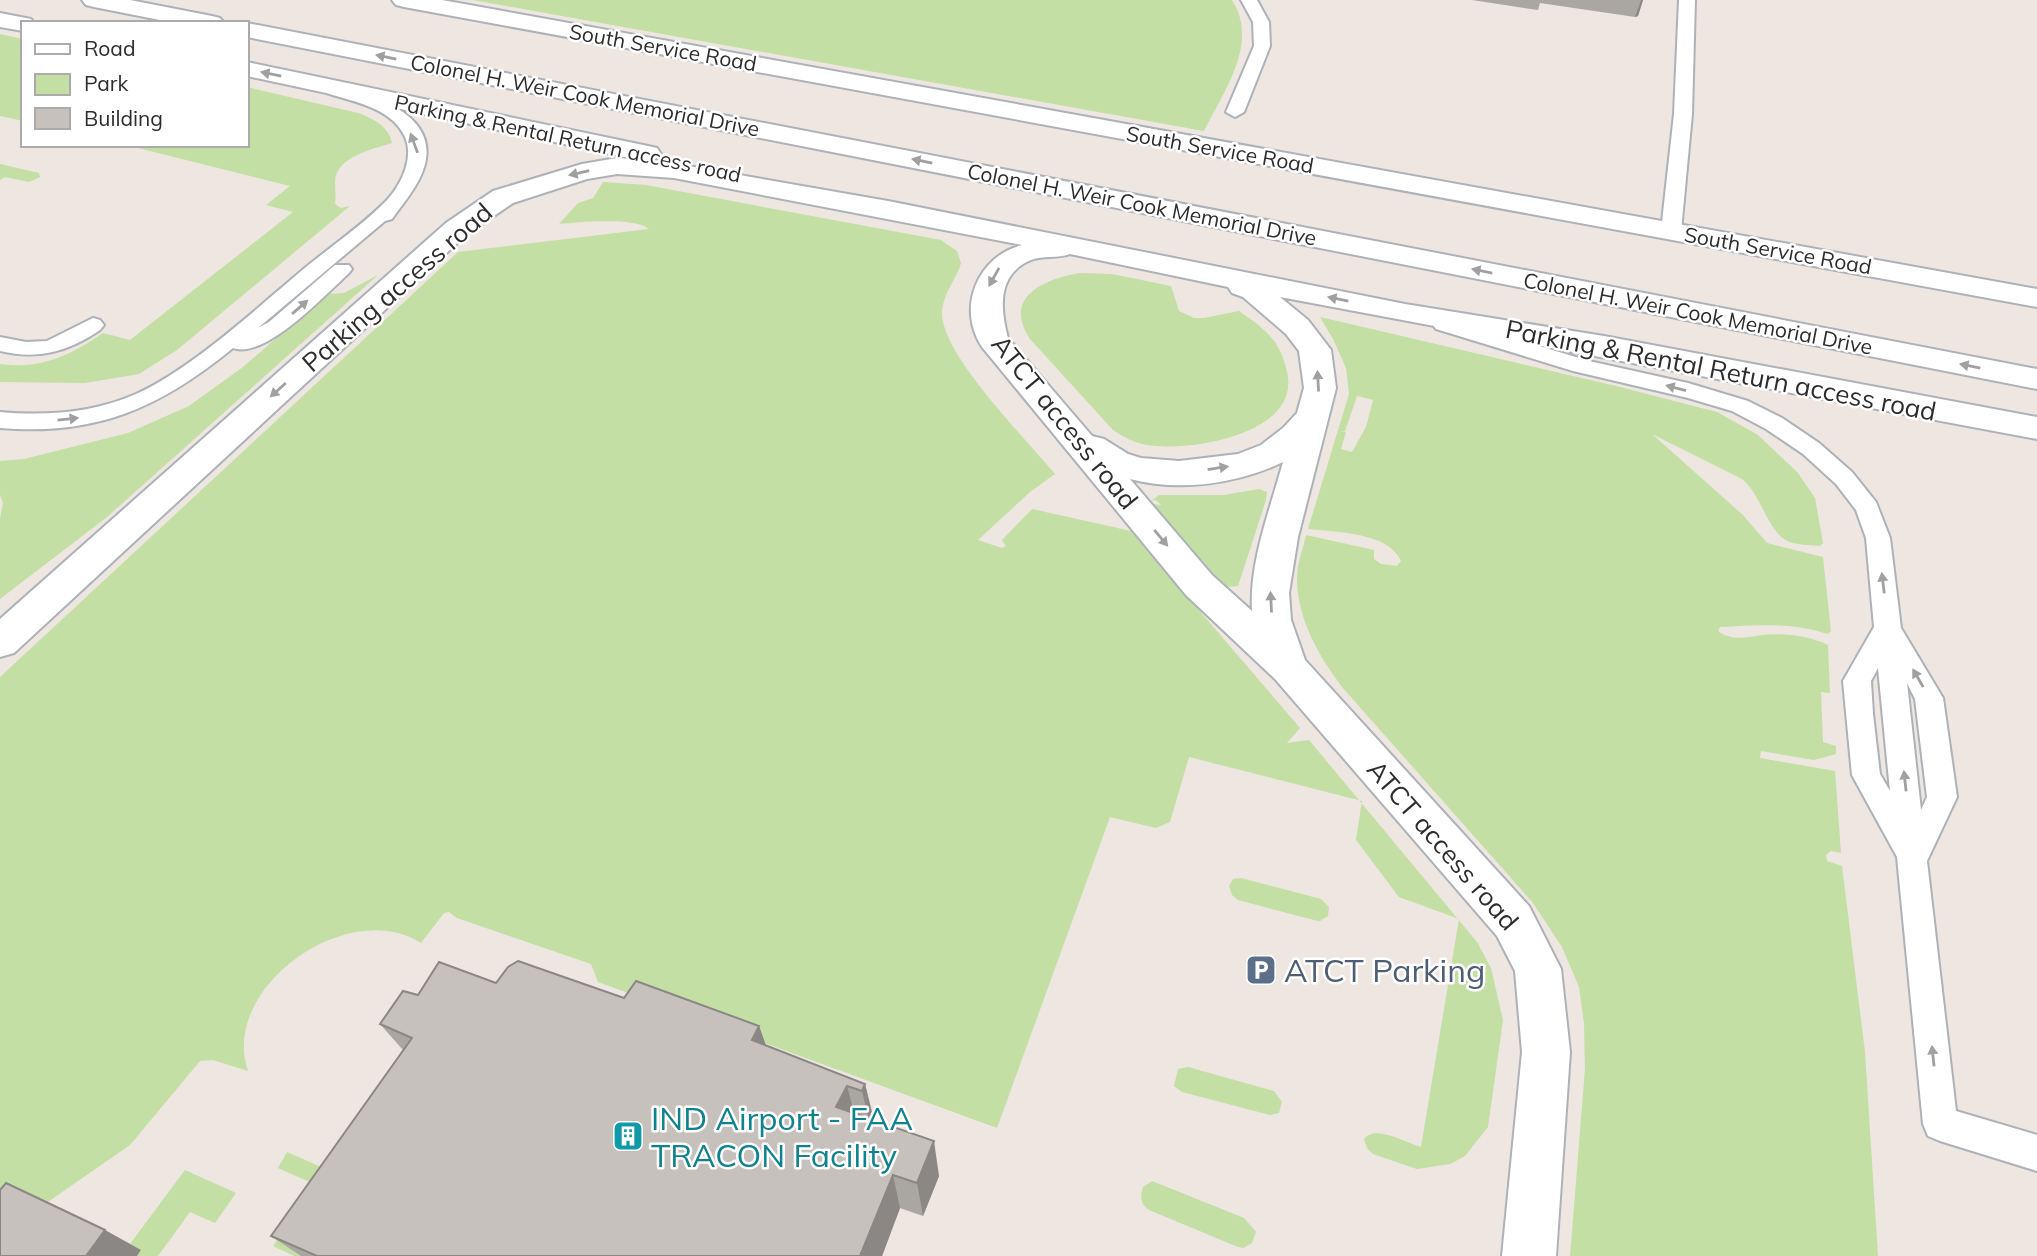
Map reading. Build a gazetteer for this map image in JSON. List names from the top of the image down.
{
  "streets": {
    "street": [
      "South Service Road",
      "Colonel H. Weir Cook Memorial Drive",
      "Parking & Rental Return access road",
      "Parking access road",
      "ATCT access road"
    ]
  },
  "crossings": [
    ["Parking & Rental Return access road", "Parking access road"],
    ["Parking & Rental Return access road", "ATCT access road"]
  ],
  "one_way": ["Colonel H. Weir Cook Memorial Drive", "Parking access road"],
  "places": {
    "parking": ["ATCT Parking"],
    "building": ["IND Airport - FAA TRACON Facility"]
  },
  "legend": ["Road", "Park", "Building"]
}
